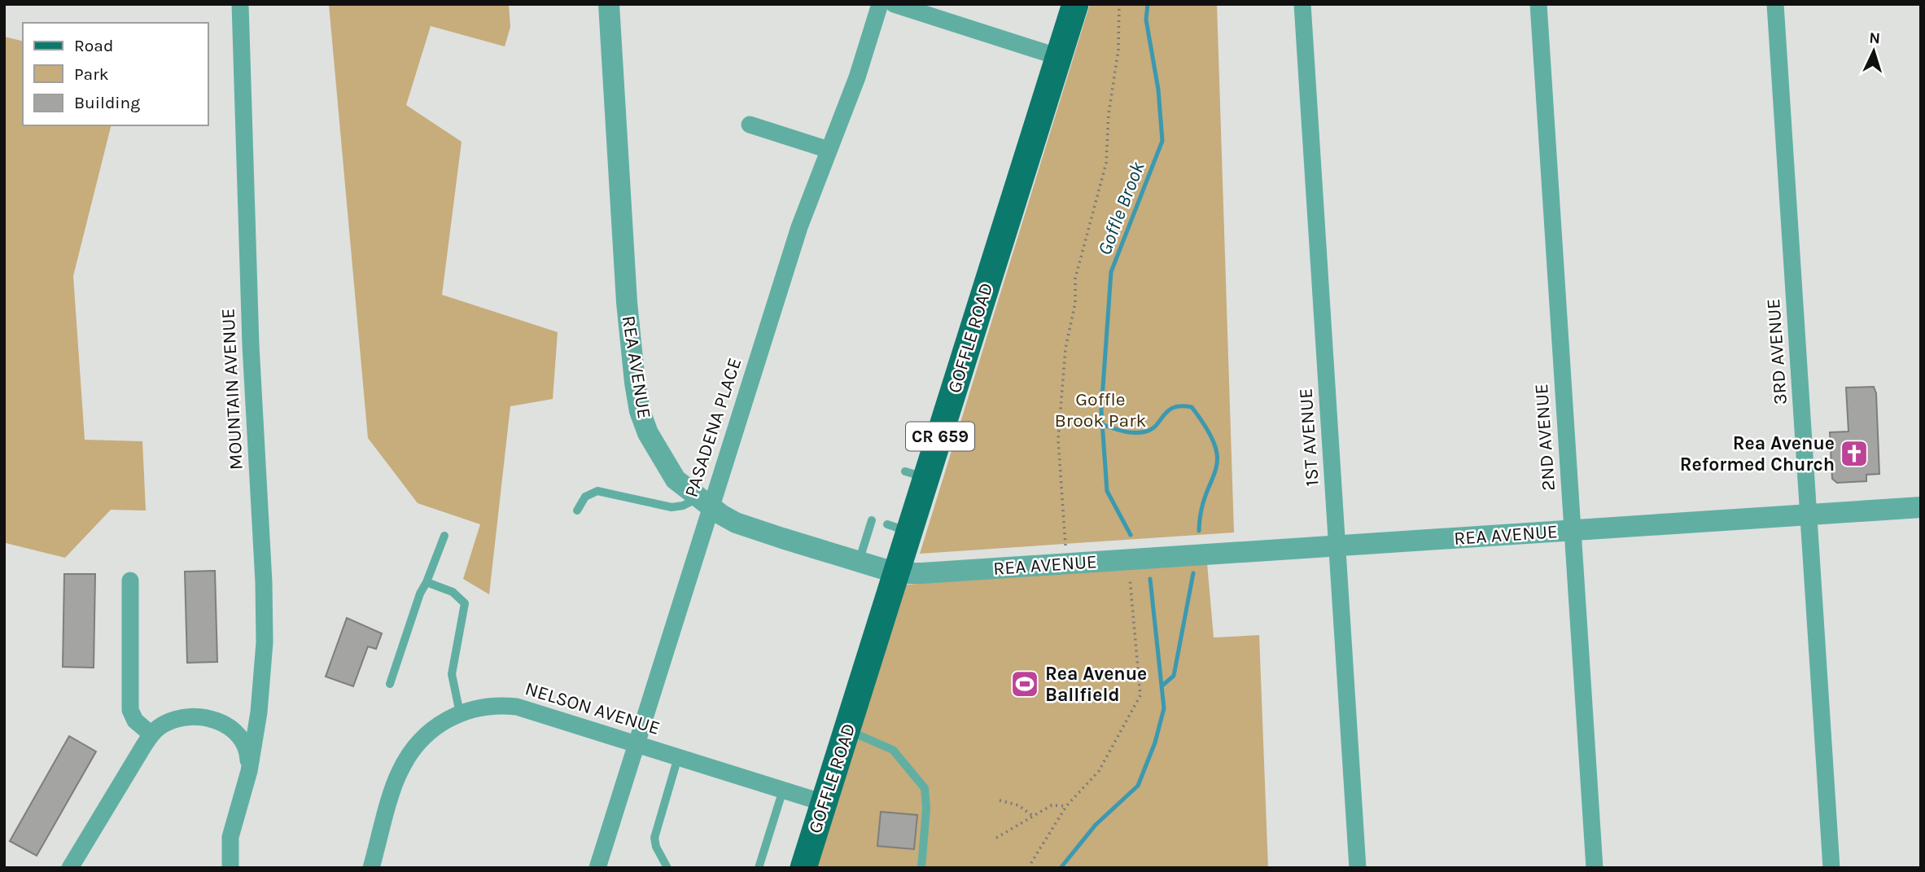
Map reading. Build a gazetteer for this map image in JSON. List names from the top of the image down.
{
  "streets": {
    "main road": ["GOFFLE ROAD", "CR 659"],
    "street": [
      "3RD AVENUE",
      "REA AVENUE",
      "MOUNTAIN AVENUE",
      "PASADENA PLACE",
      "1ST AVENUE",
      "2ND AVENUE",
      "NELSON AVENUE"
    ]
  },
  "crossings": [
    ["GOFFLE ROAD", "REA AVENUE"],
    ["GOFFLE ROAD", "NELSON AVENUE"],
    ["3RD AVENUE", "REA AVENUE"],
    ["REA AVENUE", "PASADENA PLACE"],
    ["REA AVENUE", "1ST AVENUE"],
    ["REA AVENUE", "2ND AVENUE"],
    ["PASADENA PLACE", "NELSON AVENUE"]
  ],
  "water": ["Goffle Brook"],
  "parks": ["Goffle Brook Park"],
  "places": {
    "church": ["Rea Avenue Reformed Church"],
    "sports": ["Rea Avenue Ballfield"]
  },
  "legend": ["Road", "Park", "Building"],
  "north": "top"
}
